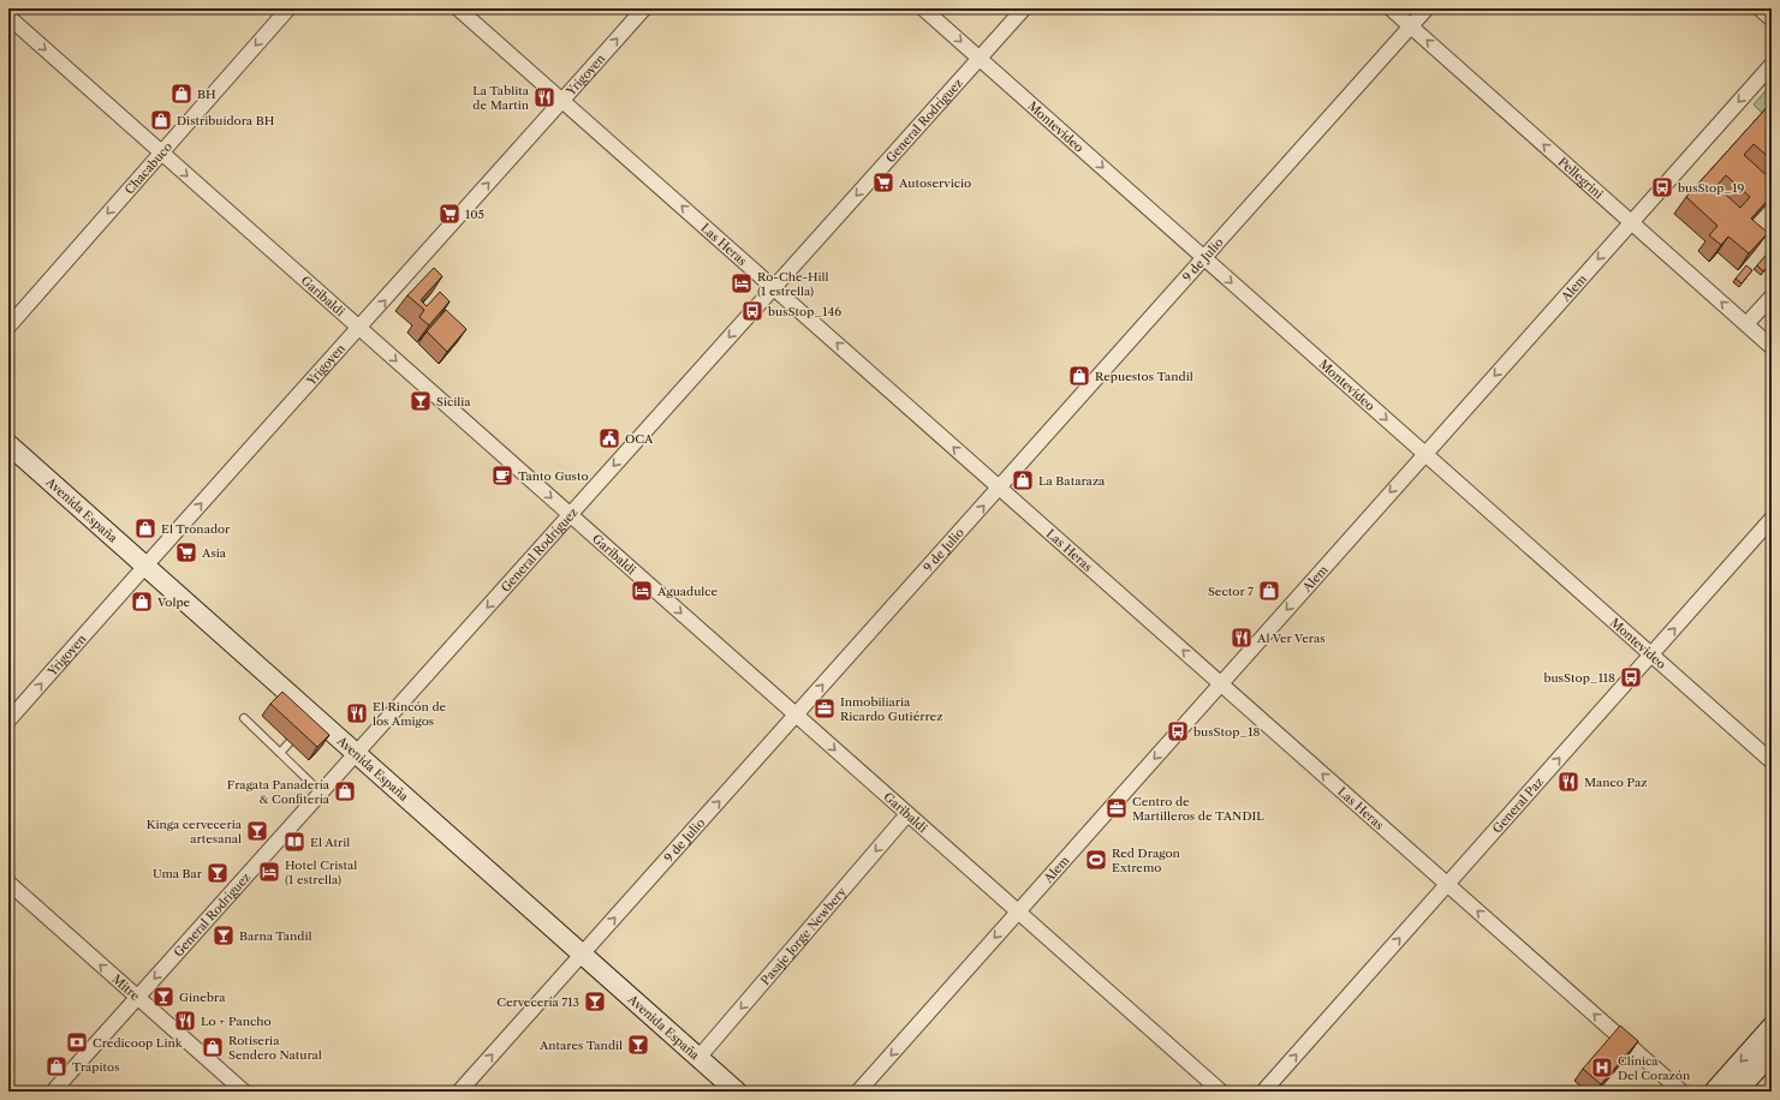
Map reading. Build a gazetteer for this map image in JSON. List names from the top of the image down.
{
  "streets": {
    "main road": ["Avenida España"],
    "street": [
      "Yrigoyen",
      "General Rodríguez",
      "Montevideo",
      "Chacabuco",
      "Pellegrini",
      "Las Heras",
      "9 de Julio",
      "Alem",
      "Garibaldi",
      "General Paz",
      "Pasaje Jorge Newbery",
      "Mitre"
    ]
  },
  "crossings": [
    ["Yrigoyen", "Las Heras"],
    ["Yrigoyen", "Garibaldi"],
    ["Yrigoyen", "Avenida España"],
    ["General Rodríguez", "Montevideo"],
    ["General Rodríguez", "Las Heras"],
    ["General Rodríguez", "Garibaldi"],
    ["General Rodríguez", "Avenida España"],
    ["General Rodríguez", "Mitre"],
    ["Montevideo", "9 de Julio"],
    ["Montevideo", "Alem"],
    ["Montevideo", "General Paz"],
    ["Chacabuco", "Garibaldi"],
    ["Pellegrini", "9 de Julio"],
    ["Pellegrini", "Alem"],
    ["Las Heras", "9 de Julio"],
    ["Las Heras", "Alem"],
    ["Las Heras", "General Paz"],
    ["9 de Julio", "Garibaldi"],
    ["9 de Julio", "Avenida España"],
    ["Alem", "Garibaldi"],
    ["Garibaldi", "Pasaje Jorge Newbery"],
    ["Avenida España", "Pasaje Jorge Newbery"]
  ],
  "one_way": [
    "Yrigoyen",
    "General Rodríguez",
    "Montevideo",
    "Chacabuco",
    "Pellegrini",
    "Las Heras",
    "9 de Julio",
    "Alem",
    "Garibaldi",
    "General Paz",
    "Pasaje Jorge Newbery",
    "Mitre"
  ],
  "places": {
    "shop": [
      "BH",
      "Distribuidora BH",
      "Repuestos Tandil",
      "La Bataraza",
      "El Tronador",
      "Sector 7",
      "Volpe",
      "Fragata Panadería & Confitería",
      "Rotiseria Sendero Natural",
      "Trapitos"
    ],
    "restaurant": [
      "La Tablita de Martin",
      "Al Ver Veras",
      "El Rincón de los Amigos",
      "Manco Paz",
      "Lo + Pancho"
    ],
    "supermarket": ["Autoservicio", "105", "Asia"],
    "bus stop": [
      "busStop_19",
      "busStop_146",
      "busStop_118",
      "busStop_18"
    ],
    "hotel": ["Ro-Che-Hill (1 estrella)", "Aguadulce", "Hotel Cristal (1 estrella)"],
    "bar": [
      "Sicilia",
      "Kinga cerveceria artesanal",
      "Uma Bar",
      "Barna Tandil",
      "Ginebra",
      "Cervecería 713",
      "Antares Tandil"
    ],
    "public building": ["OCA"],
    "cafe": ["Tanto Gusto"],
    "office": ["Inmobiliaria Ricardo Gutiérrez", "Centro de Martilleros de TANDIL"],
    "library": ["El Atril"],
    "sports": ["Red Dragon Extremo"],
    "bank": ["Credicoop Link"],
    "hospital": ["Clínica Del Corazón"]
  }
}
